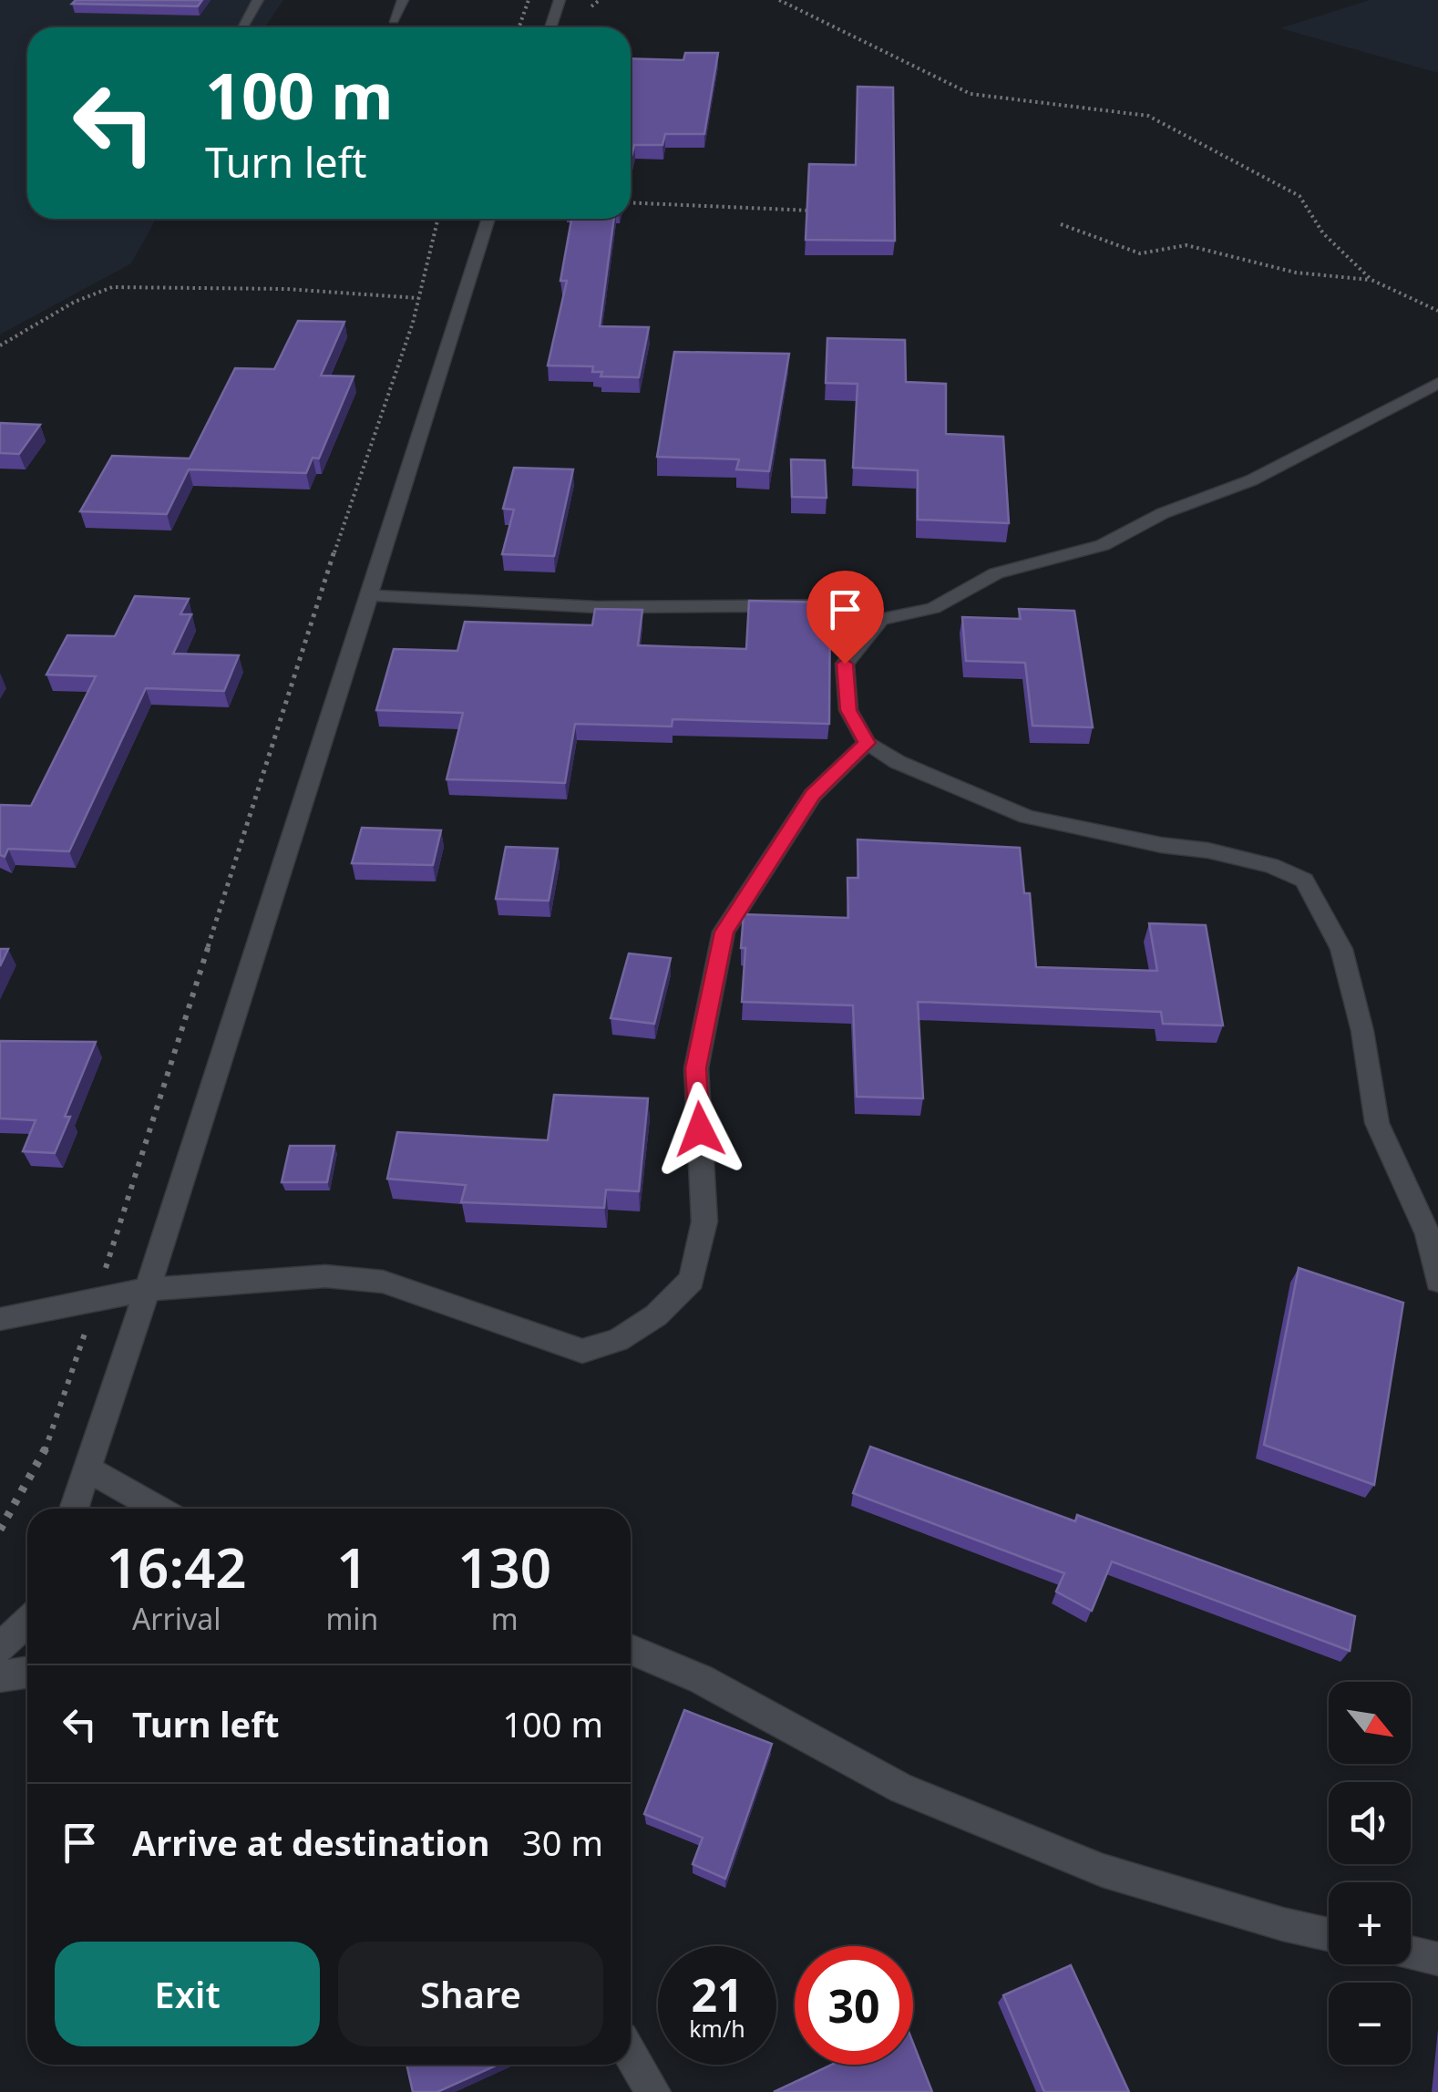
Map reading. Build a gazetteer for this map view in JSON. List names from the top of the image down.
{
  "north": "bottom right",
  "page": {
    "turn": ["100 m", "Turn left"],
    "eta": [
      "16:42",
      "Arrival",
      "1",
      "min",
      "130",
      "m"
    ],
    "list": [
      {
        "name": "Turn left",
        "value": "100 m"
      },
      {
        "name": "Arrive at destination",
        "value": "30 m"
      }
    ],
    "map_buttons": ["+", "−"],
    "buttons": ["Exit", "Share"],
    "speed": "21 km/h",
    "limit": "30"
  }
}
